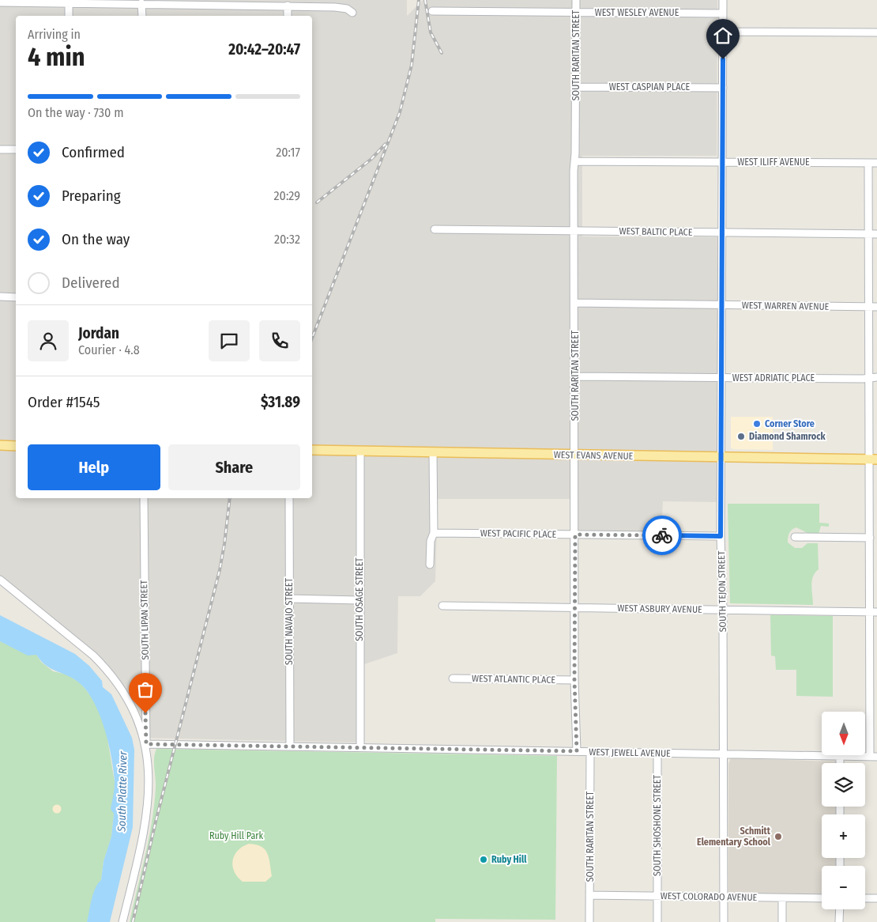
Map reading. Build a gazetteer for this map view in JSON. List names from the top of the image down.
{
  "streets": {
    "main road": ["WEST EVANS AVENUE"],
    "street": [
      "WEST WESLEY AVENUE",
      "SOUTH RARITAN STREET",
      "WEST CASPIAN PLACE",
      "WEST ILIFF AVENUE",
      "WEST BALTIC PLACE",
      "WEST WARREN AVENUE",
      "WEST ADRIATIC PLACE",
      "WEST PACIFIC PLACE",
      "SOUTH TEJON STREET",
      "SOUTH OSAGE STREET",
      "WEST ASBURY AVENUE",
      "SOUTH LIPAN STREET",
      "SOUTH NAVAJO STREET",
      "WEST ATLANTIC PLACE",
      "WEST JEWELL AVENUE",
      "SOUTH SHOSHONE STREET",
      "WEST COLORADO AVENUE"
    ]
  },
  "crossings": [
    ["WEST WESLEY AVENUE", "SOUTH RARITAN STREET"],
    ["WEST WESLEY AVENUE", "SOUTH TEJON STREET"],
    ["SOUTH RARITAN STREET", "WEST CASPIAN PLACE"],
    ["SOUTH RARITAN STREET", "WEST ILIFF AVENUE"],
    ["SOUTH RARITAN STREET", "WEST BALTIC PLACE"],
    ["SOUTH RARITAN STREET", "WEST WARREN AVENUE"],
    ["SOUTH RARITAN STREET", "WEST ADRIATIC PLACE"],
    ["SOUTH RARITAN STREET", "WEST EVANS AVENUE"],
    ["SOUTH RARITAN STREET", "WEST PACIFIC PLACE"],
    ["SOUTH RARITAN STREET", "WEST ASBURY AVENUE"],
    ["SOUTH RARITAN STREET", "WEST ATLANTIC PLACE"],
    ["SOUTH RARITAN STREET", "WEST JEWELL AVENUE"],
    ["SOUTH RARITAN STREET", "WEST COLORADO AVENUE"],
    ["WEST CASPIAN PLACE", "SOUTH TEJON STREET"],
    ["WEST ILIFF AVENUE", "SOUTH TEJON STREET"],
    ["WEST BALTIC PLACE", "SOUTH TEJON STREET"],
    ["WEST WARREN AVENUE", "SOUTH TEJON STREET"],
    ["WEST ADRIATIC PLACE", "SOUTH TEJON STREET"],
    ["WEST EVANS AVENUE", "SOUTH TEJON STREET"],
    ["WEST EVANS AVENUE", "SOUTH OSAGE STREET"],
    ["WEST PACIFIC PLACE", "SOUTH TEJON STREET"],
    ["SOUTH TEJON STREET", "WEST ASBURY AVENUE"],
    ["SOUTH TEJON STREET", "WEST JEWELL AVENUE"],
    ["SOUTH TEJON STREET", "WEST COLORADO AVENUE"],
    ["SOUTH OSAGE STREET", "WEST JEWELL AVENUE"],
    ["SOUTH LIPAN STREET", "WEST JEWELL AVENUE"],
    ["SOUTH NAVAJO STREET", "WEST JEWELL AVENUE"],
    ["WEST JEWELL AVENUE", "SOUTH SHOSHONE STREET"],
    ["SOUTH SHOSHONE STREET", "WEST COLORADO AVENUE"]
  ],
  "water": ["South Platte River"],
  "parks": ["Ruby Hill Park"],
  "places": [
    "Corner Store",
    "Diamond Shamrock",
    "Schmitt Elementary School",
    "Ruby Hill"
  ],
  "north": "bottom",
  "page": {
    "heading": ["4 min", "Arriving in", "20:42–20:47"],
    "panel": [
      "Jordan",
      "Courier · 4.8",
      "Order #1545",
      "$31.89"
    ],
    "bar": "On the way · 730 m",
    "list": [
      ["Confirmed", "20:17"],
      ["Preparing", "20:29"],
      ["On the way", "20:32"],
      "Delivered"
    ],
    "buttons": ["Help", "Share"],
    "map_buttons": ["+", "−"]
  }
}
